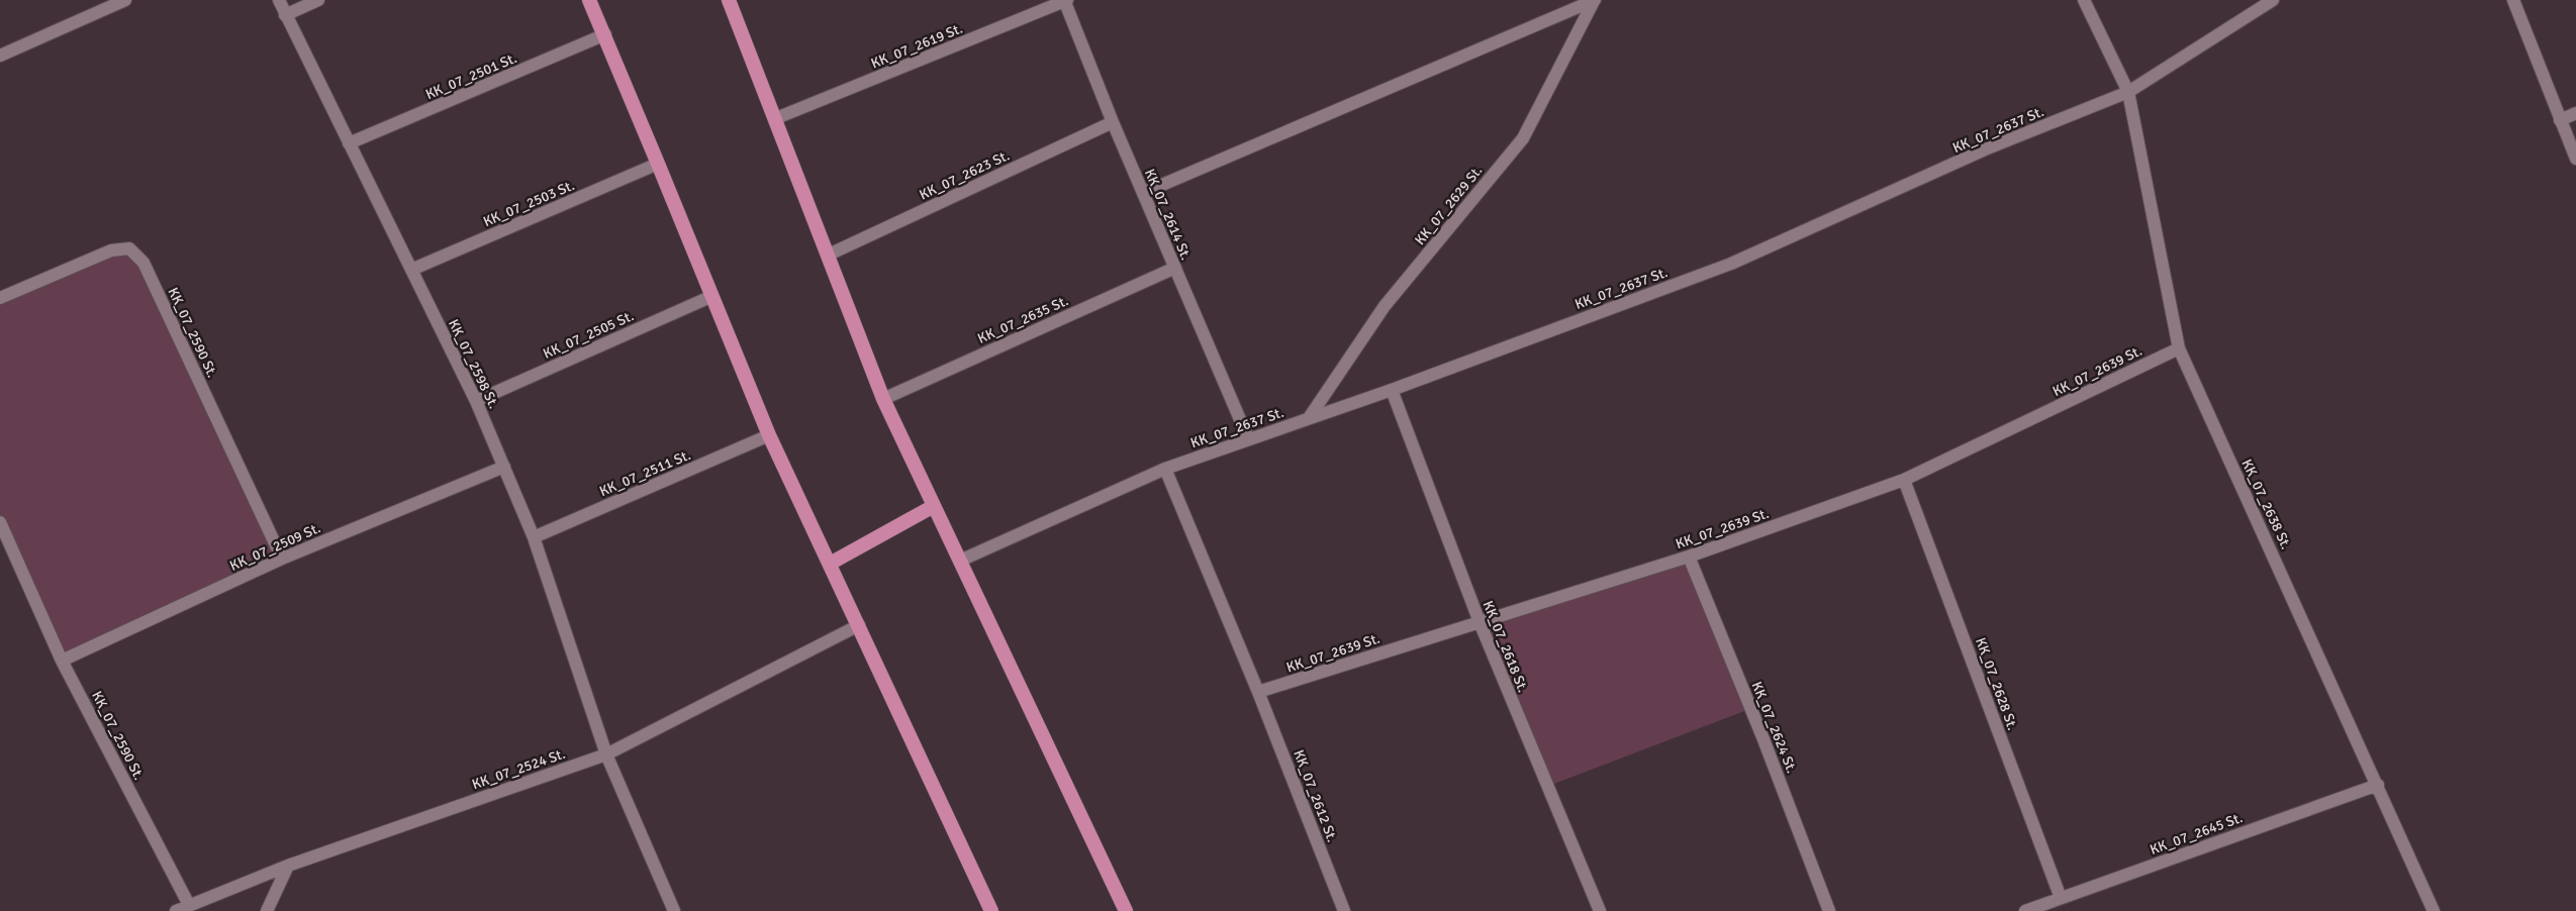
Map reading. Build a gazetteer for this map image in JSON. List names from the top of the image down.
{
  "streets": {
    "street": [
      "KK_07_2619 St.",
      "KK_07_2501 St.",
      "KK_07_2637 St.",
      "KK_07_2623 St.",
      "KK_07_2503 St.",
      "KK_07_2629 St.",
      "KK_07_2614 St.",
      "KK_07_2635 St.",
      "KK_07_2590 St.",
      "KK_07_2505 St.",
      "KK_07_2598 St.",
      "KK_07_2639 St.",
      "KK_07_2511 St.",
      "KK_07_2638 St.",
      "KK_07_2509 St.",
      "KK_07_2618 St.",
      "KK_07_2628 St.",
      "KK_07_2624 St.",
      "KK_07_2524 St.",
      "KK_07_2612 St.",
      "KK_07_2645 St."
    ]
  },
  "crossings": [
    ["KK_07_2619 St.", "KK_07_2614 St."],
    ["KK_07_2501 St.", "KK_07_2598 St."],
    ["KK_07_2637 St.", "KK_07_2629 St."],
    ["KK_07_2637 St.", "KK_07_2614 St."],
    ["KK_07_2637 St.", "KK_07_2638 St."],
    ["KK_07_2637 St.", "KK_07_2618 St."],
    ["KK_07_2637 St.", "KK_07_2612 St."],
    ["KK_07_2623 St.", "KK_07_2614 St."],
    ["KK_07_2503 St.", "KK_07_2598 St."],
    ["KK_07_2614 St.", "KK_07_2635 St."],
    ["KK_07_2590 St.", "KK_07_2509 St."],
    ["KK_07_2590 St.", "KK_07_2524 St."],
    ["KK_07_2505 St.", "KK_07_2598 St."],
    ["KK_07_2598 St.", "KK_07_2511 St."],
    ["KK_07_2598 St.", "KK_07_2509 St."],
    ["KK_07_2598 St.", "KK_07_2524 St."],
    ["KK_07_2639 St.", "KK_07_2638 St."],
    ["KK_07_2639 St.", "KK_07_2618 St."],
    ["KK_07_2639 St.", "KK_07_2628 St."],
    ["KK_07_2639 St.", "KK_07_2624 St."],
    ["KK_07_2639 St.", "KK_07_2612 St."],
    ["KK_07_2638 St.", "KK_07_2645 St."],
    ["KK_07_2628 St.", "KK_07_2645 St."]
  ]
}
